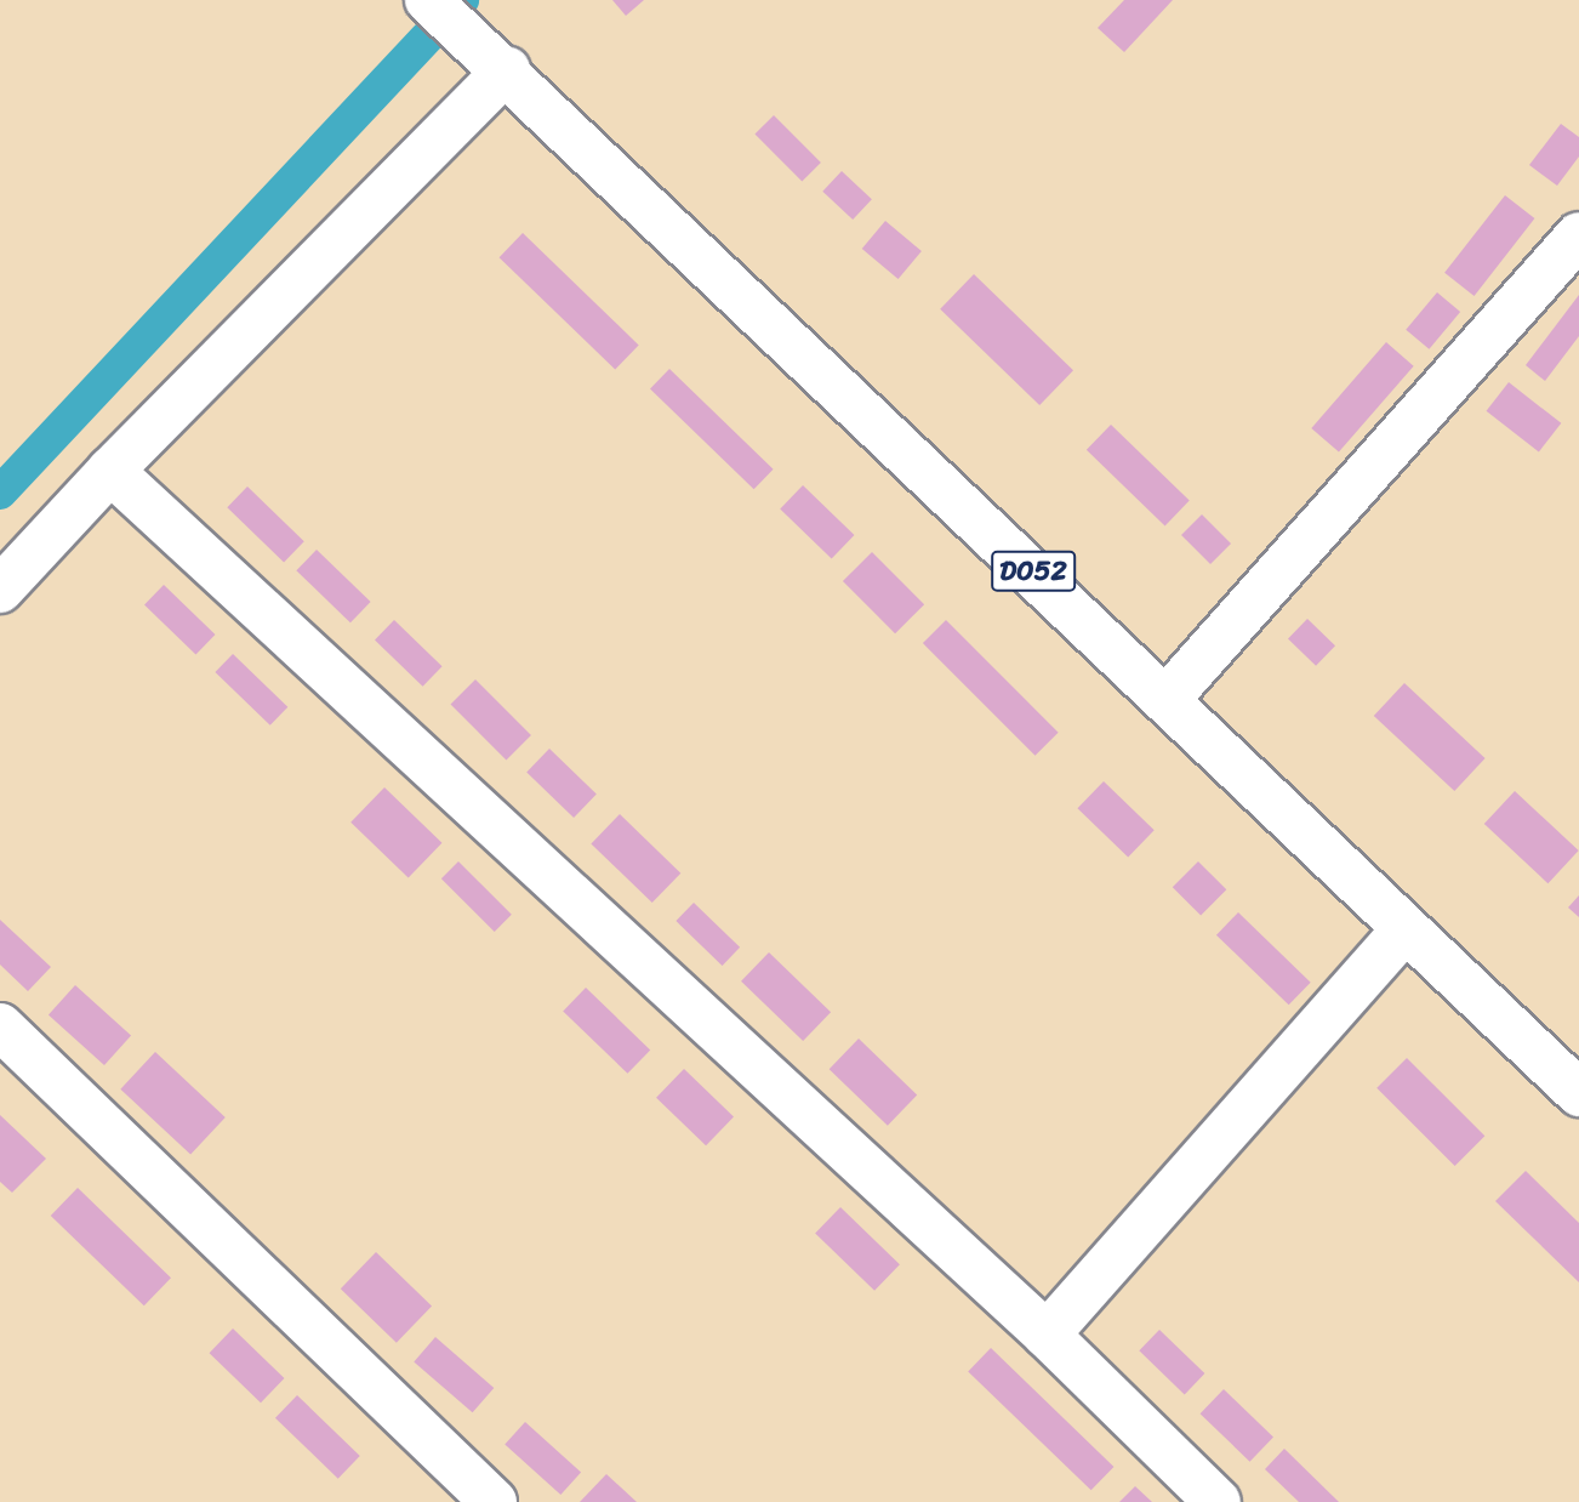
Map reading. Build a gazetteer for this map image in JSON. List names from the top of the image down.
{
  "streets": {
    "street": ["D052"]
  }
}
